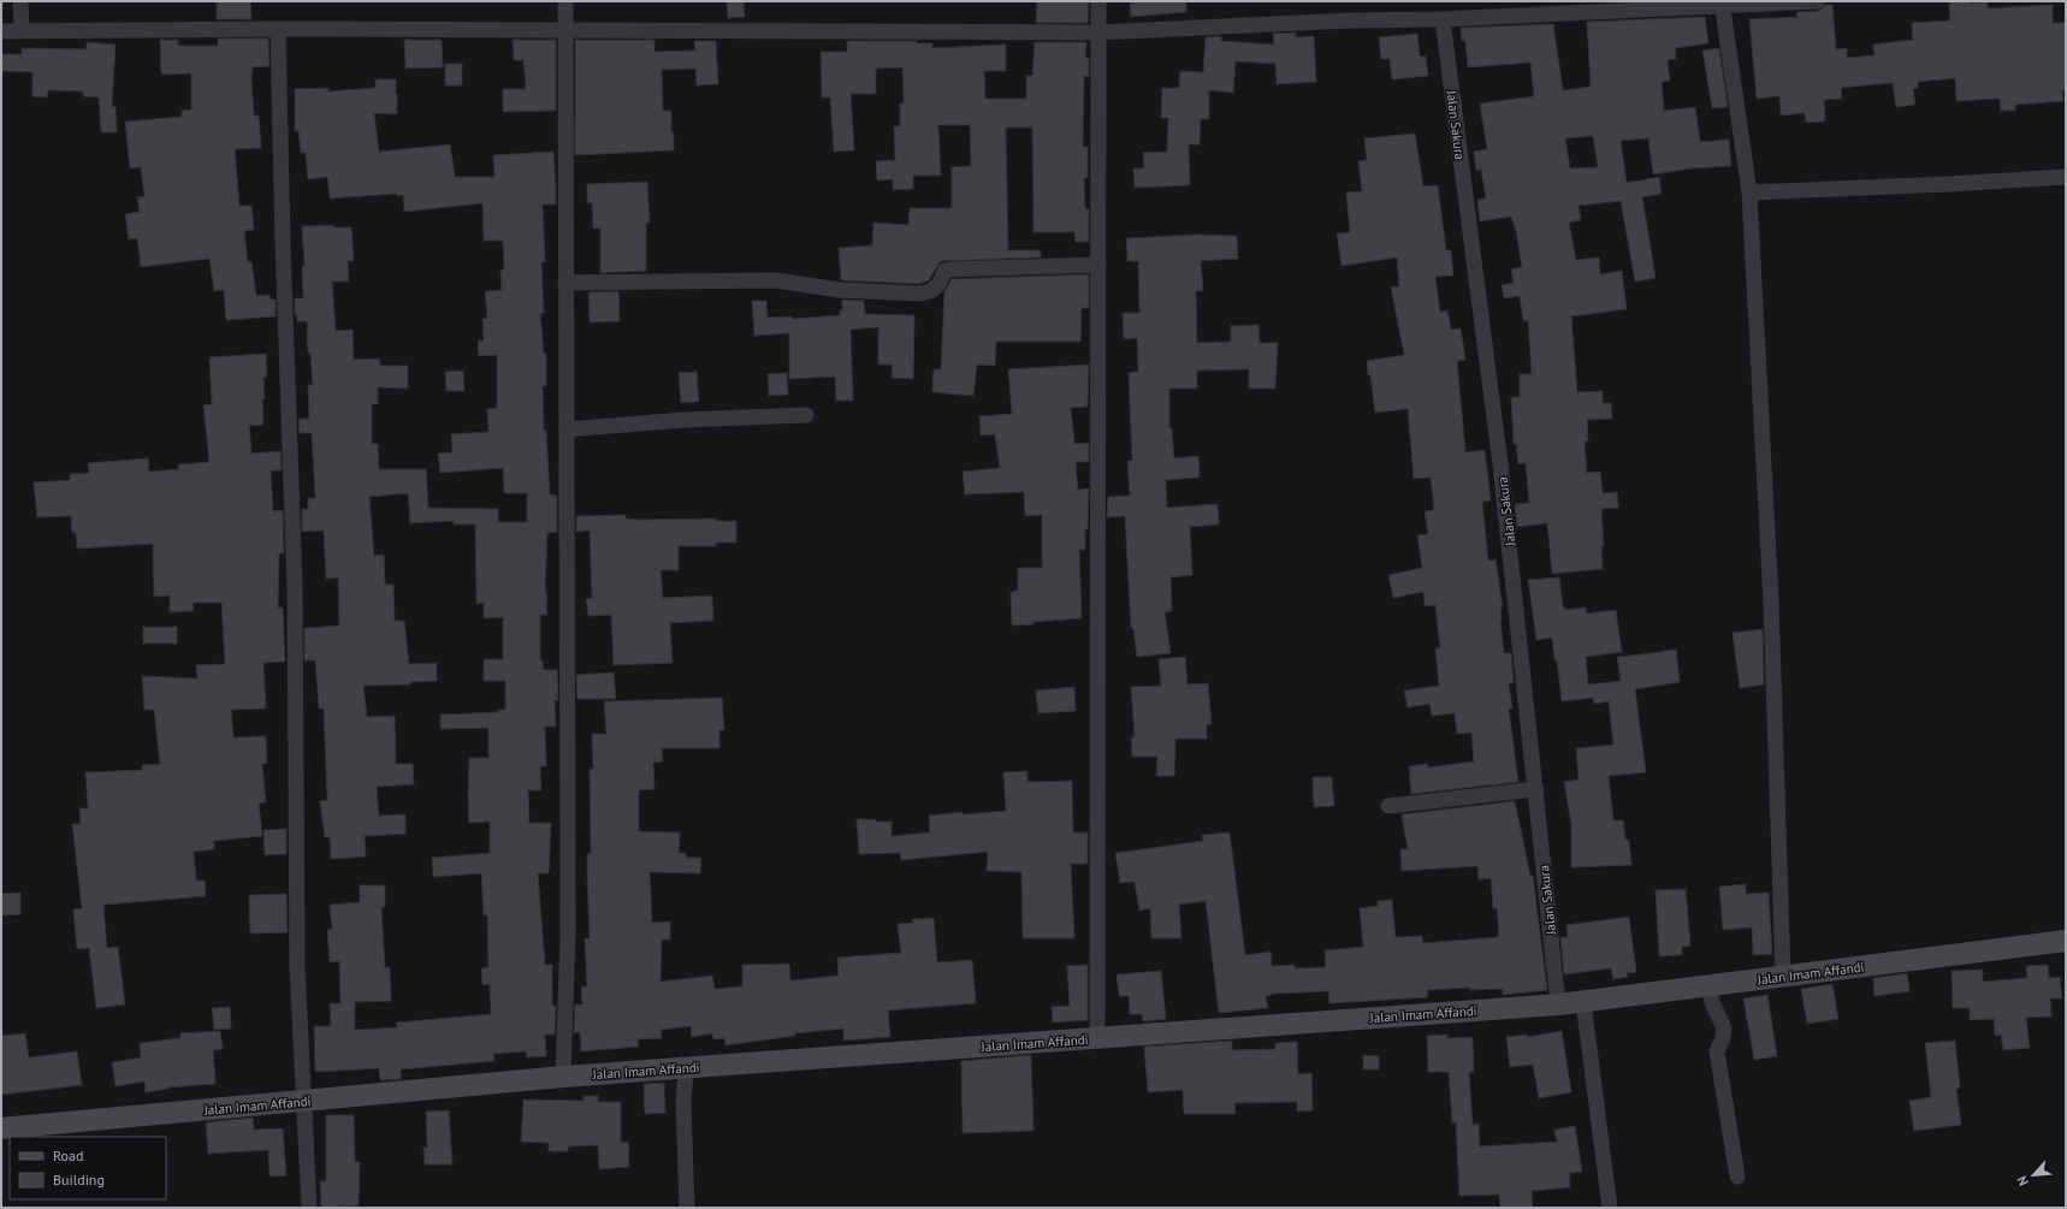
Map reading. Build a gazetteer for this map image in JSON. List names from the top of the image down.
{
  "streets": {
    "street": ["Jalan Sakura", "Jalan Imam Affandi"]
  },
  "crossings": [
    ["Jalan Sakura", "Jalan Imam Affandi"]
  ],
  "legend": ["Road", "Building"],
  "north": "bottom left"
}
